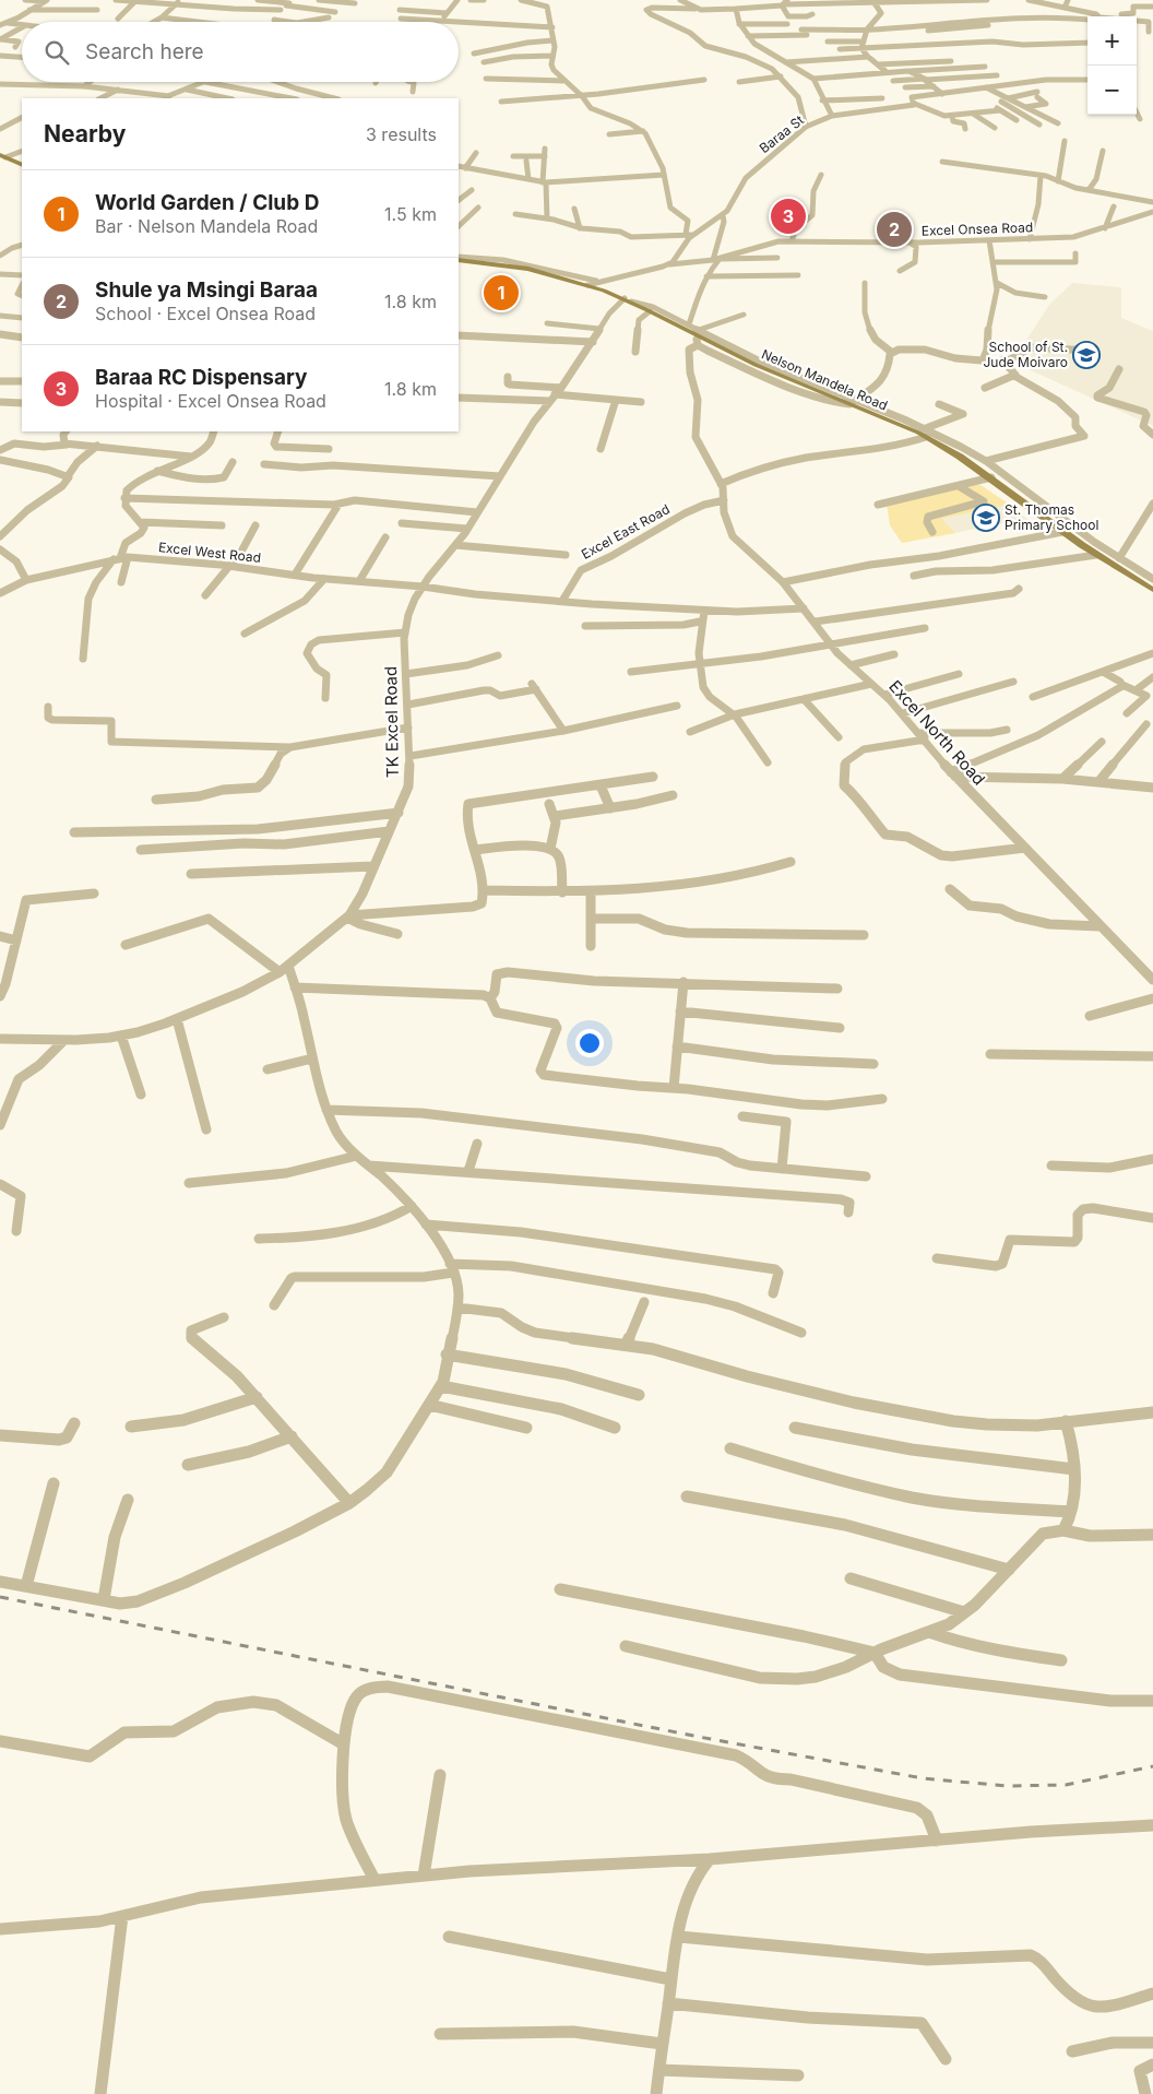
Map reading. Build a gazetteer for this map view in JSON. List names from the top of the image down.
{
  "streets": {
    "main road": ["Nelson Mandela Road"],
    "street": [
      "Baraa St",
      "Excel Onsea Road",
      "Excel East Road",
      "Excel West Road",
      "TK Excel Road",
      "Excel North Road"
    ]
  },
  "crossings": [
    ["Baraa St", "Excel Onsea Road"],
    ["Nelson Mandela Road", "TK Excel Road"],
    ["Excel East Road", "Excel North Road"],
    ["Excel West Road", "TK Excel Road"]
  ],
  "places": {
    "school or university": ["School of St. Jude Moivaro", "St. Thomas Primary School"]
  },
  "page": {
    "map_buttons": ["+", "−"],
    "search": "Search here",
    "heading": ["Nearby", "3 results"],
    "list": [
      {
        "mark": "1",
        "name": "World Garden / Club D",
        "note": "Bar · Nelson Mandela Road",
        "value": "1.5 km"
      },
      {
        "mark": "2",
        "name": "Shule ya Msingi Baraa",
        "note": "School · Excel Onsea Road",
        "value": "1.8 km"
      },
      {
        "mark": "3",
        "name": "Baraa RC Dispensary",
        "note": "Hospital · Excel Onsea Road",
        "value": "1.8 km"
      }
    ],
    "pins": ["3", "2", "1"]
  }
}
